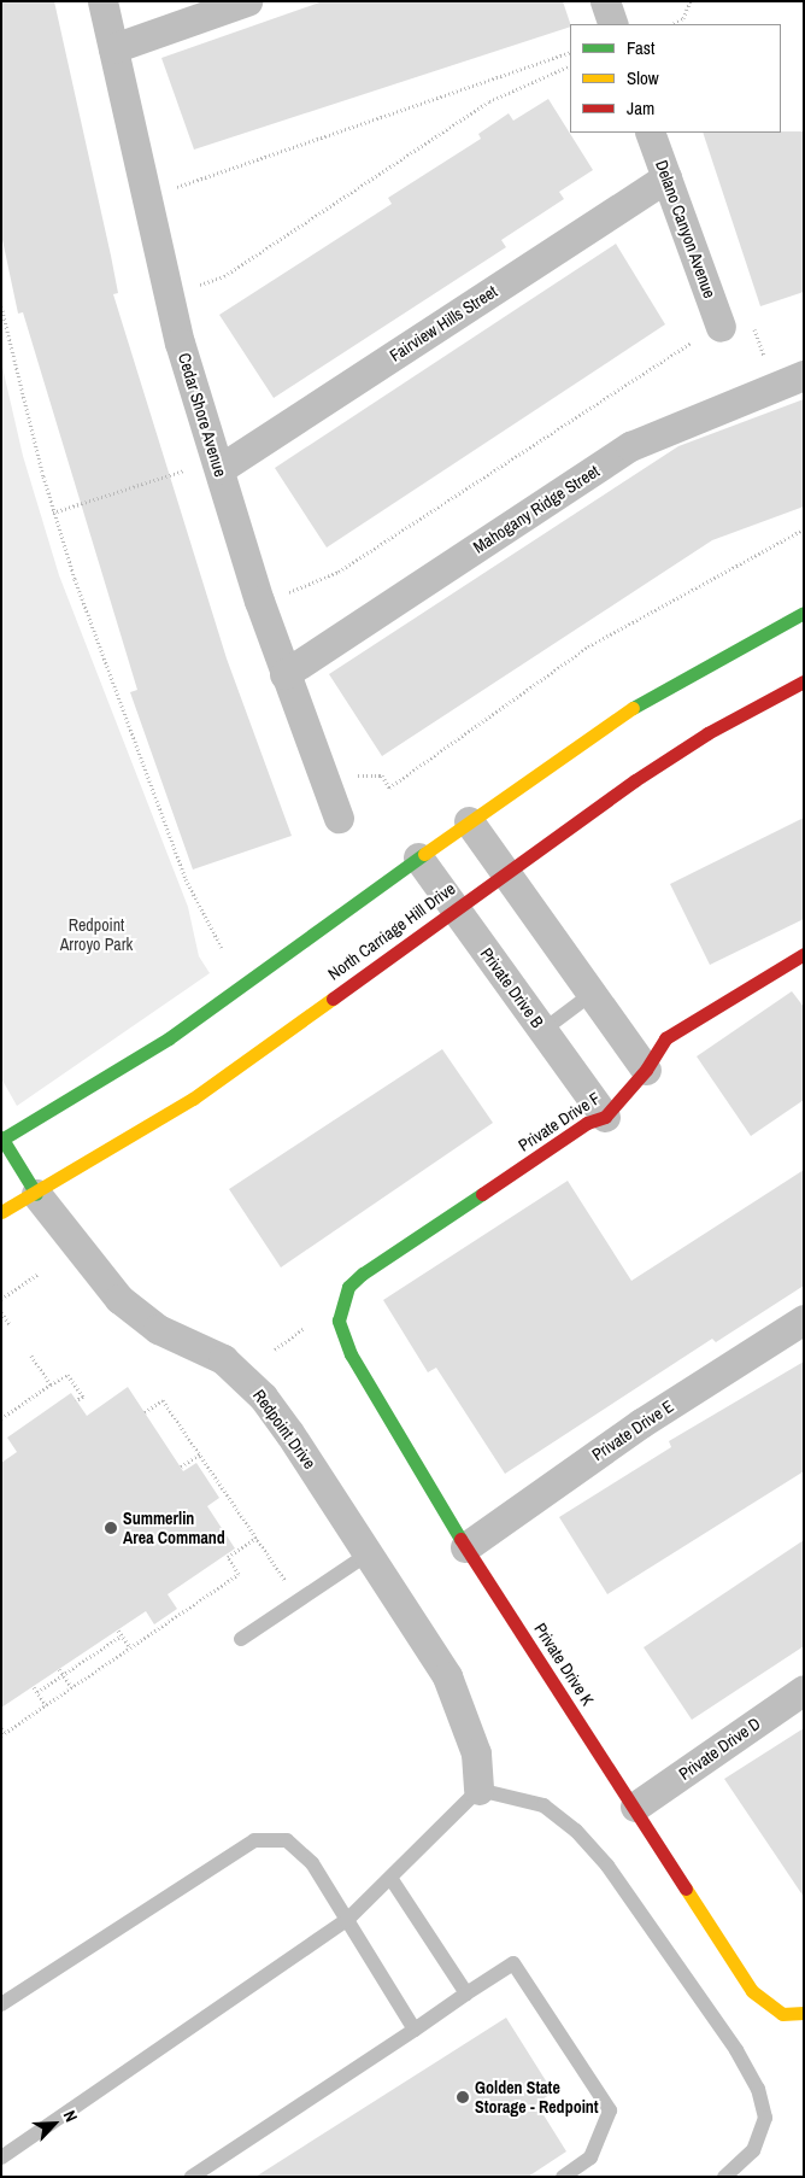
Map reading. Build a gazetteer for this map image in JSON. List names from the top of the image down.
{
  "streets": {
    "street": [
      "Delano Canyon Avenue",
      "Fairview Hills Street",
      "Cedar Shore Avenue",
      "Mahogany Ridge Street",
      "North Carriage Hill Drive",
      "Private Drive B",
      "Private Drive F",
      "Redpoint Drive",
      "Private Drive E",
      "Private Drive K",
      "Private Drive D"
    ]
  },
  "crossings": [
    ["Delano Canyon Avenue", "Fairview Hills Street"],
    ["Fairview Hills Street", "Cedar Shore Avenue"],
    ["Cedar Shore Avenue", "Mahogany Ridge Street"],
    ["North Carriage Hill Drive", "Private Drive B"],
    ["North Carriage Hill Drive", "Redpoint Drive"],
    ["Private Drive B", "Private Drive F"],
    ["Private Drive F", "Private Drive K"],
    ["Private Drive E", "Private Drive K"],
    ["Private Drive K", "Private Drive D"]
  ],
  "parks": ["Redpoint Arroyo Park"],
  "places": ["Summerlin Area Command", "Golden State Storage - Redpoint"],
  "legend": ["Fast", "Slow", "Jam"],
  "north": "top right"
}
